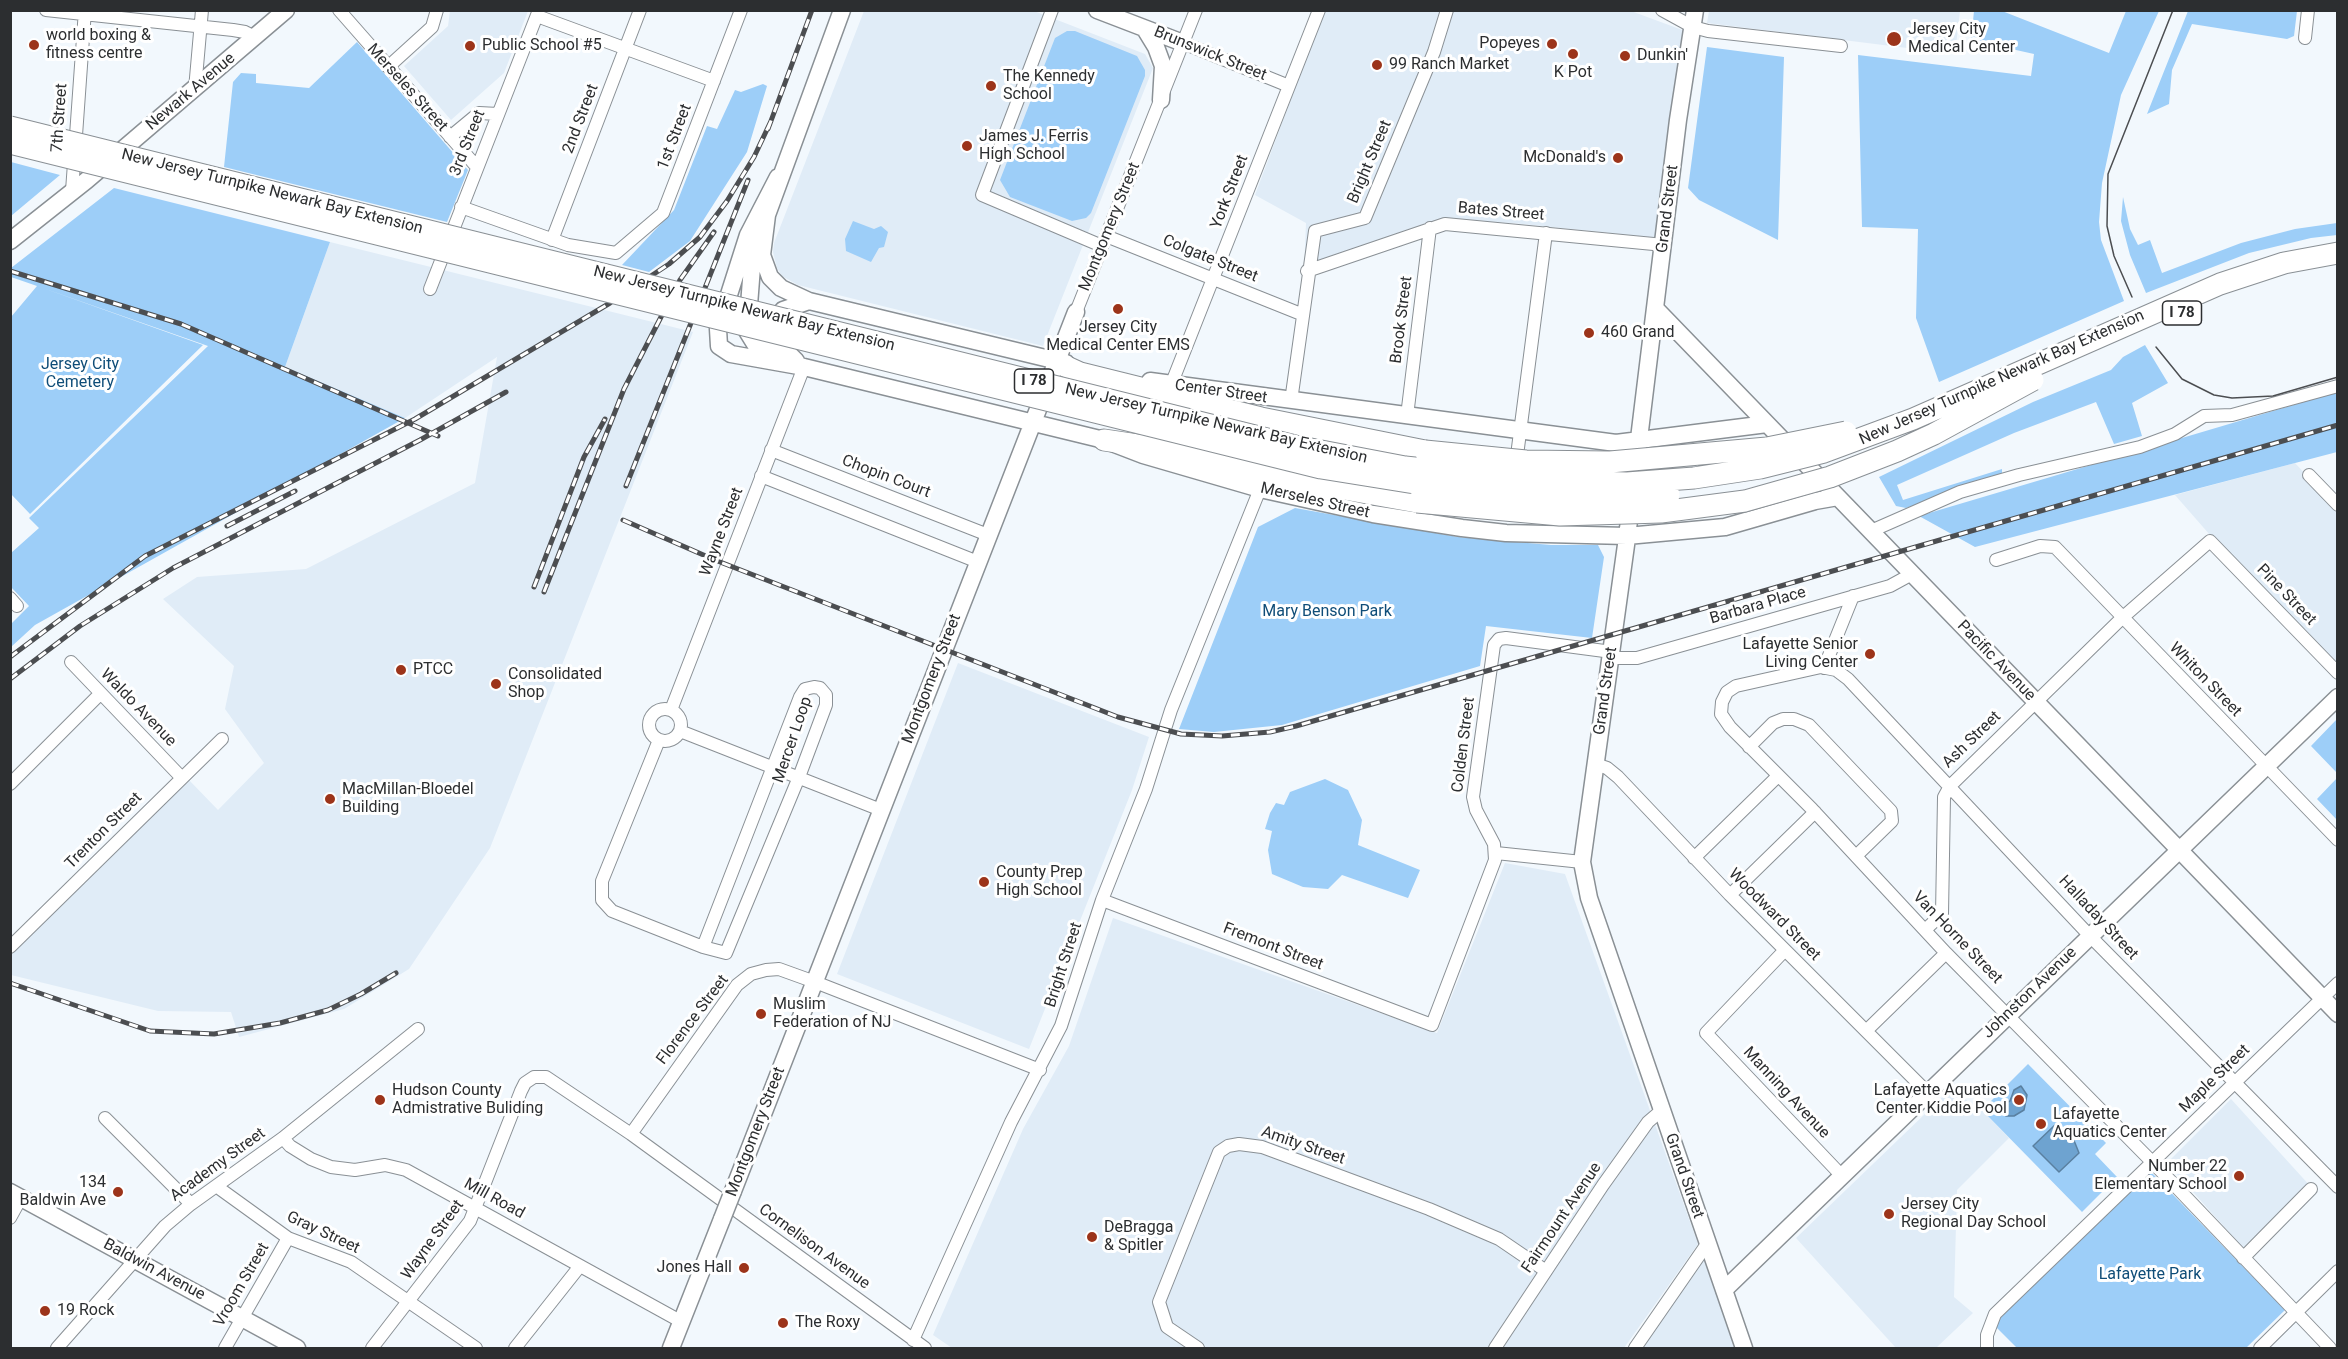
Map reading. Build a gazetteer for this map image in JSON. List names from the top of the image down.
{
  "streets": {
    "highway": ["New Jersey Turnpike Newark Bay Extension", "I 78"],
    "main road": [
      "Brunswick Street",
      "Merseles Street",
      "Newark Avenue",
      "Grand Street",
      "Montgomery Street",
      "Center Street",
      "Pacific Avenue",
      "Johnston Avenue",
      "Baldwin Avenue"
    ],
    "street": [
      "7th Street",
      "2nd Street",
      "1st Street",
      "3rd Street",
      "Bright Street",
      "York Street",
      "Bates Street",
      "Colgate Street",
      "Brook Street",
      "Chopin Court",
      "Wayne Street",
      "Pine Street",
      "Barbara Place",
      "Whiton Street",
      "Waldo Avenue",
      "Mercer Loop",
      "Ash Street",
      "Colden Street",
      "Trenton Street",
      "Woodward Street",
      "Halladay Street",
      "Van Horne Street",
      "Fremont Street",
      "Florence Street",
      "Maple Street",
      "Manning Avenue",
      "Amity Street",
      "Academy Street",
      "Mill Road",
      "Fairmount Avenue",
      "Gray Street",
      "Cornelison Avenue",
      "Vroom Street"
    ]
  },
  "crossings": [
    ["Brunswick Street", "York Street"],
    ["Brunswick Street", "Montgomery Street"],
    ["Merseles Street", "3rd Street"],
    ["Merseles Street", "Bright Street"],
    ["Merseles Street", "Grand Street"],
    ["Merseles Street", "Montgomery Street"],
    ["Merseles Street", "Wayne Street"],
    ["Merseles Street", "Pacific Avenue"],
    ["Newark Avenue", "7th Street"],
    ["2nd Street", "1st Street"],
    ["Bright Street", "Bates Street"],
    ["Bright Street", "Colgate Street"],
    ["Bright Street", "Center Street"],
    ["Bright Street", "Fremont Street"],
    ["Bright Street", "Florence Street"],
    ["Bright Street", "Cornelison Avenue"],
    ["York Street", "Colgate Street"],
    ["York Street", "Center Street"],
    ["Grand Street", "Bates Street"],
    ["Grand Street", "Center Street"],
    ["Grand Street", "Barbara Place"],
    ["Grand Street", "Pacific Avenue"],
    ["Grand Street", "Colden Street"],
    ["Grand Street", "Woodward Street"],
    ["Grand Street", "Johnston Avenue"],
    ["Grand Street", "Fairmount Avenue"],
    ["Bates Street", "Brook Street"],
    ["Montgomery Street", "Colgate Street"],
    ["Montgomery Street", "Center Street"],
    ["Montgomery Street", "Chopin Court"],
    ["Montgomery Street", "Florence Street"],
    ["Montgomery Street", "Mill Road"],
    ["Brook Street", "Center Street"],
    ["Center Street", "Pacific Avenue"],
    ["Chopin Court", "Wayne Street"],
    ["Wayne Street", "Mercer Loop"],
    ["Wayne Street", "Mill Road"],
    ["Wayne Street", "Gray Street"],
    ["Wayne Street", "Cornelison Avenue"],
    ["Pine Street", "Ash Street"],
    ["Barbara Place", "Pacific Avenue"],
    ["Barbara Place", "Colden Street"],
    ["Pacific Avenue", "Ash Street"],
    ["Pacific Avenue", "Johnston Avenue"],
    ["Pacific Avenue", "Maple Street"],
    ["Whiton Street", "Ash Street"],
    ["Whiton Street", "Johnston Avenue"],
    ["Waldo Avenue", "Trenton Street"],
    ["Ash Street", "Halladay Street"],
    ["Ash Street", "Van Horne Street"],
    ["Colden Street", "Fremont Street"],
    ["Woodward Street", "Johnston Avenue"],
    ["Woodward Street", "Manning Avenue"],
    ["Halladay Street", "Van Horne Street"],
    ["Halladay Street", "Johnston Avenue"],
    ["Halladay Street", "Maple Street"],
    ["Van Horne Street", "Johnston Avenue"],
    ["Van Horne Street", "Maple Street"],
    ["Johnston Avenue", "Manning Avenue"],
    ["Florence Street", "Cornelison Avenue"],
    ["Amity Street", "Fairmount Avenue"],
    ["Academy Street", "Mill Road"],
    ["Academy Street", "Gray Street"],
    ["Academy Street", "Baldwin Avenue"],
    ["Gray Street", "Vroom Street"],
    ["Baldwin Avenue", "Vroom Street"]
  ],
  "parks": ["Jersey City Cemetery", "Mary Benson Park", "Lafayette Park"],
  "places": [
    "Jersey City Medical Center",
    "Popeyes",
    "world boxing & fitness centre",
    "Public School #5",
    "K Pot",
    "Dunkin'",
    "99 Ranch Market",
    "The Kennedy School",
    "James J. Ferris High School",
    "McDonald's",
    "Jersey City Medical Center EMS",
    "460 Grand",
    "Lafayette Senior Living Center",
    "PTCC",
    "Consolidated Shop",
    "MacMillan-Bloedel Building",
    "County Prep High School",
    "Muslim Federation of NJ",
    "Hudson County Admistrative Buliding",
    "Lafayette Aquatics Center Kiddie Pool",
    "Lafayette Aquatics Center",
    "Number 22 Elementary School",
    "134 Baldwin Ave",
    "Jersey City Regional Day School",
    "DeBragga & Spitler",
    "Jones Hall",
    "19 Rock",
    "The Roxy"
  ]
}
